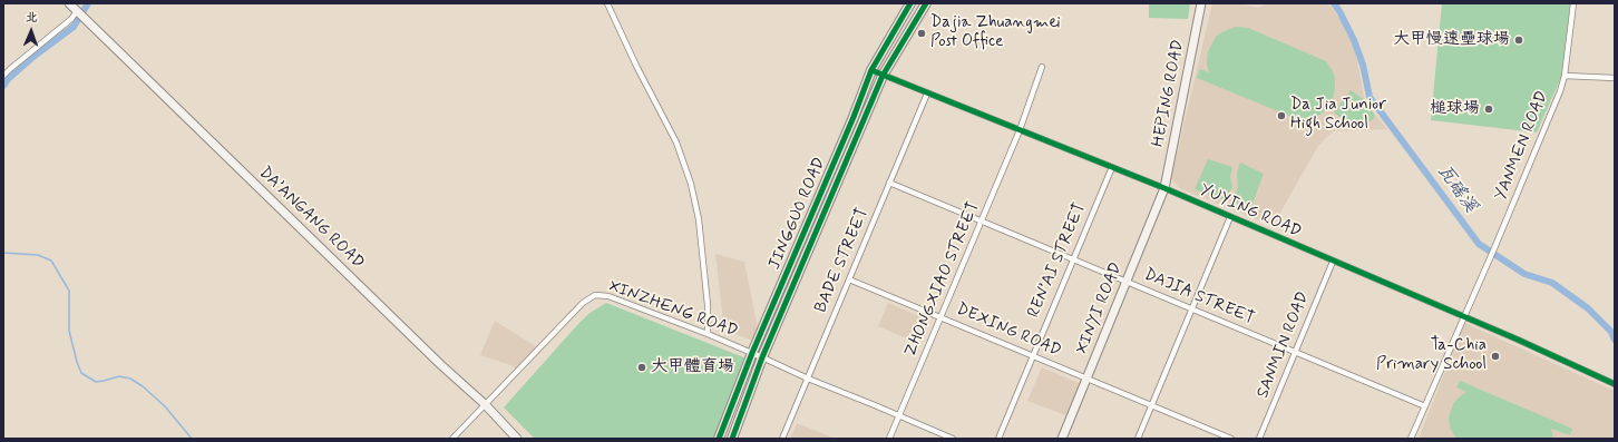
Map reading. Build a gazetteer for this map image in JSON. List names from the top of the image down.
{
  "streets": {
    "main road": [
      "HEPING ROAD",
      "JINGGUO ROAD",
      "DA’ANGANG ROAD",
      "XINYI ROAD"
    ],
    "street": [
      "YANMEN ROAD",
      "YUYING ROAD",
      "BADE STREET",
      "REN’AI STREET",
      "ZHONGXIAO STREET",
      "DAJIA STREET",
      "XINZHENG ROAD",
      "DEXING ROAD",
      "SANMIN ROAD"
    ]
  },
  "crossings": [
    ["HEPING ROAD", "YUYING ROAD"],
    ["HEPING ROAD", "XINYI ROAD"],
    ["YANMEN ROAD", "YUYING ROAD"],
    ["YANMEN ROAD", "DAJIA STREET"],
    ["YUYING ROAD", "JINGGUO ROAD"],
    ["YUYING ROAD", "BADE STREET"],
    ["YUYING ROAD", "REN’AI STREET"],
    ["YUYING ROAD", "ZHONGXIAO STREET"],
    ["YUYING ROAD", "XINYI ROAD"],
    ["YUYING ROAD", "SANMIN ROAD"],
    ["JINGGUO ROAD", "XINZHENG ROAD"],
    ["DA’ANGANG ROAD", "XINZHENG ROAD"],
    ["BADE STREET", "DAJIA STREET"],
    ["BADE STREET", "XINZHENG ROAD"],
    ["BADE STREET", "DEXING ROAD"],
    ["REN’AI STREET", "DAJIA STREET"],
    ["REN’AI STREET", "DEXING ROAD"],
    ["ZHONGXIAO STREET", "DAJIA STREET"],
    ["ZHONGXIAO STREET", "XINZHENG ROAD"],
    ["ZHONGXIAO STREET", "DEXING ROAD"],
    ["DAJIA STREET", "XINYI ROAD"],
    ["DAJIA STREET", "SANMIN ROAD"],
    ["XINYI ROAD", "DEXING ROAD"]
  ],
  "water": ["瓦磘溪"],
  "places": [
    "Dajia Zhuangmei Post Office",
    "大甲慢速壘球場",
    "槌球場",
    "Da Jia Junior High School",
    "Ta-Chia Primary School",
    "大甲體育場"
  ],
  "north": "top"
}
